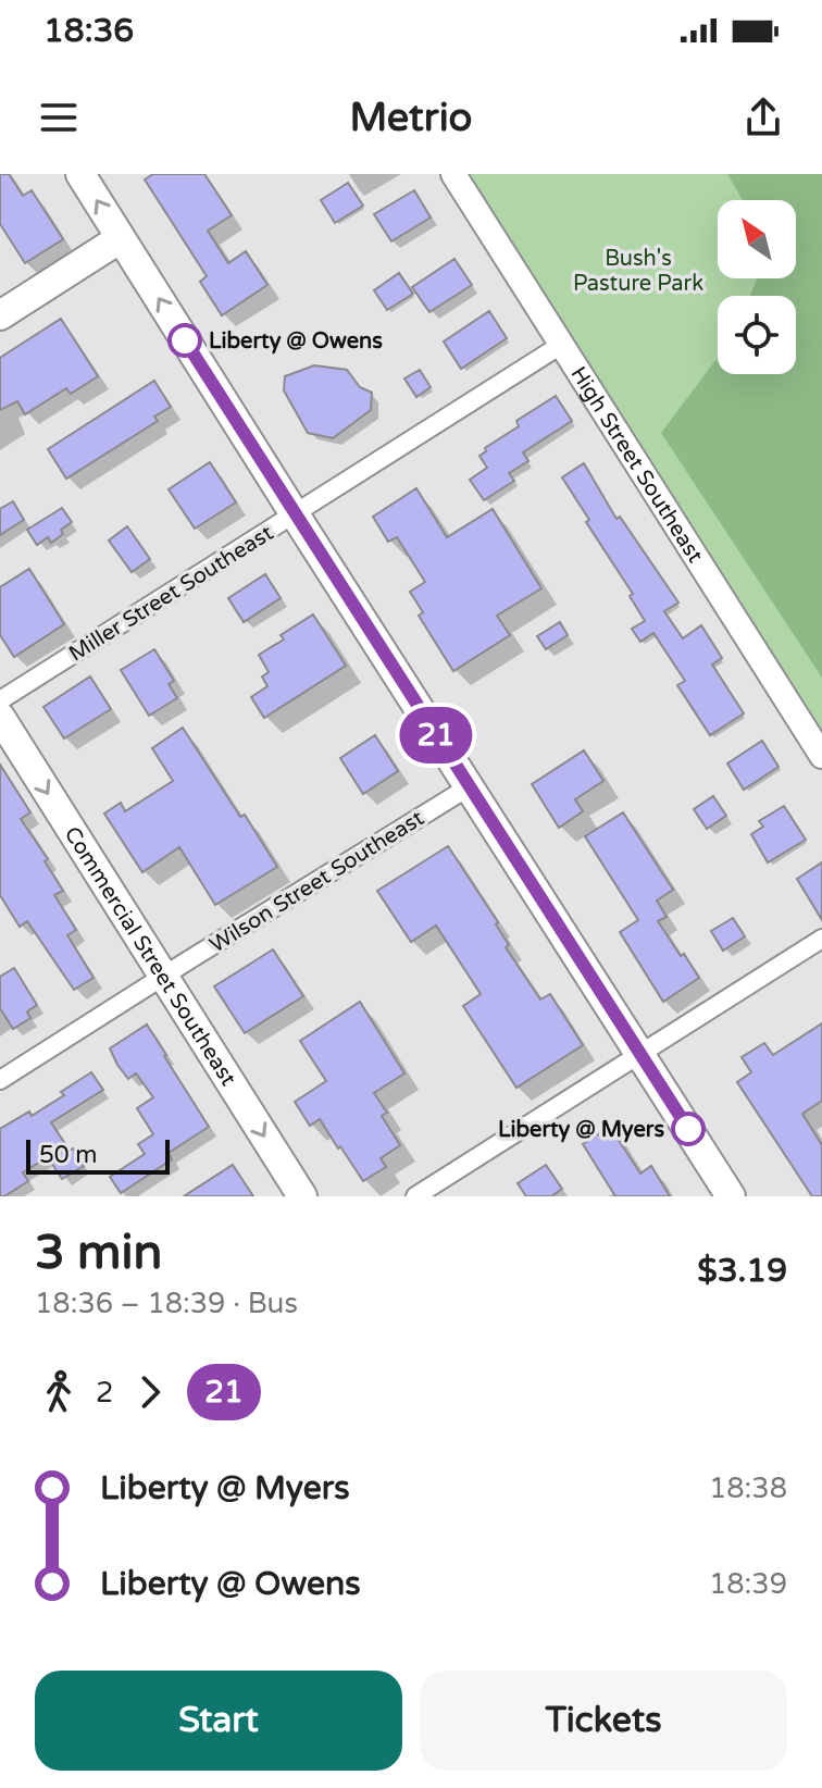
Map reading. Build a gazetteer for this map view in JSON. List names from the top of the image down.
{
  "streets": {
    "main road": ["Commercial Street Southeast"],
    "street": ["High Street Southeast", "Miller Street Southeast", "Wilson Street Southeast"]
  },
  "crossings": [
    ["High Street Southeast", "Miller Street Southeast"],
    ["Wilson Street Southeast", "Commercial Street Southeast"]
  ],
  "one_way": ["Commercial Street Southeast"],
  "parks": ["Bush's Pasture Park"],
  "places": ["Liberty @ Owens", "Liberty @ Myers"],
  "lines": ["bus line 21"],
  "scale_bar": "50 m",
  "north": "top left",
  "page": {
    "status": "18:36",
    "header": "Metrio",
    "on_map": "21",
    "scale": "50 m",
    "heading": ["3 min", "18:36 – 18:39 · Bus", "$3.19"],
    "legs": ["2", "21"],
    "list": [
      {
        "name": "Liberty @ Myers",
        "value": "18:38"
      },
      {
        "name": "Liberty @ Owens",
        "value": "18:39"
      }
    ],
    "buttons": ["Start", "Tickets"]
  }
}
